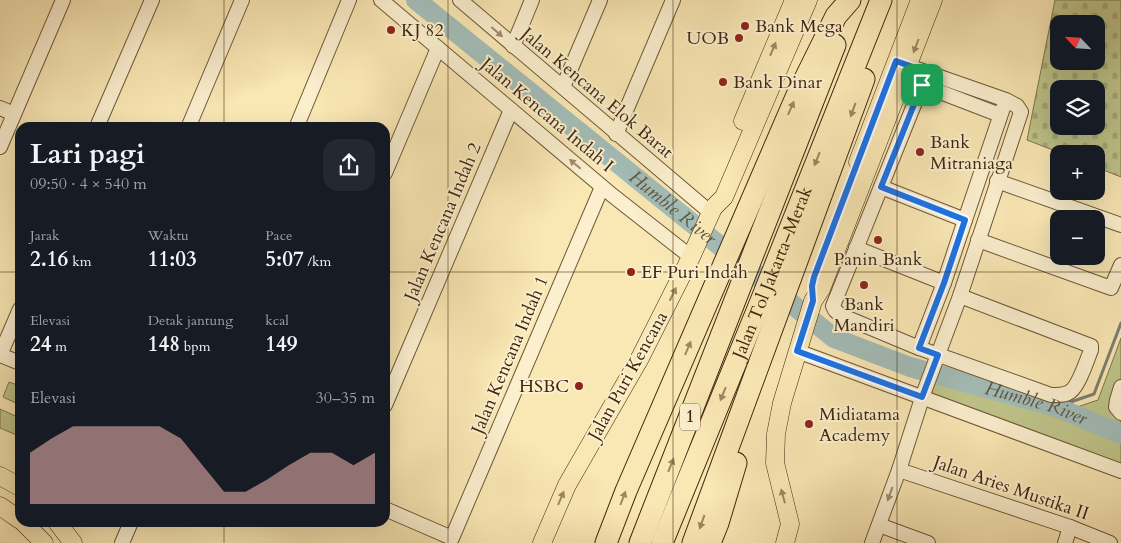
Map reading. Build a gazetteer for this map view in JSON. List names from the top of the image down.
{
  "streets": {
    "highway": ["Jalan Tol Jakarta–Merak", "1"],
    "main road": ["Jalan Puri Kencana"],
    "street": [
      "Jalan Kencana Elok Barat",
      "Jalan Kencana Indah I",
      "Jalan Kencana Indah 2",
      "Jalan Kencana Indah 1",
      "Jalan Aries Mustika II"
    ]
  },
  "crossings": [
    ["Jalan Kencana Elok Barat", "Jalan Puri Kencana"],
    ["Jalan Kencana Indah I", "Jalan Kencana Indah 2"],
    ["Jalan Kencana Indah I", "Jalan Kencana Indah 1"],
    ["Jalan Kencana Indah I", "Jalan Puri Kencana"]
  ],
  "water": ["Humble River"],
  "places": [
    "Bank Mega",
    "KJ 82",
    "UOB",
    "Bank Dinar",
    "Bank Mitraniaga",
    "Panin Bank",
    "EF Puri Indah",
    "Bank Mandiri",
    "HSBC",
    "Midiatama Academy"
  ],
  "north": "top left",
  "page": {
    "map_buttons": ["+", "−"],
    "heading": ["Lari pagi", "09:50 · 4 × 540 m"],
    "stats": [
      ["Jarak", "2.16 km"],
      ["Waktu", "11:03"],
      ["Pace", "5:07 /km"],
      ["Elevasi", "24 m"],
      ["Detak jantung", "148 bpm"],
      ["kcal", "149"]
    ],
    "chart": ["Elevasi", "30–35 m"]
  }
}
